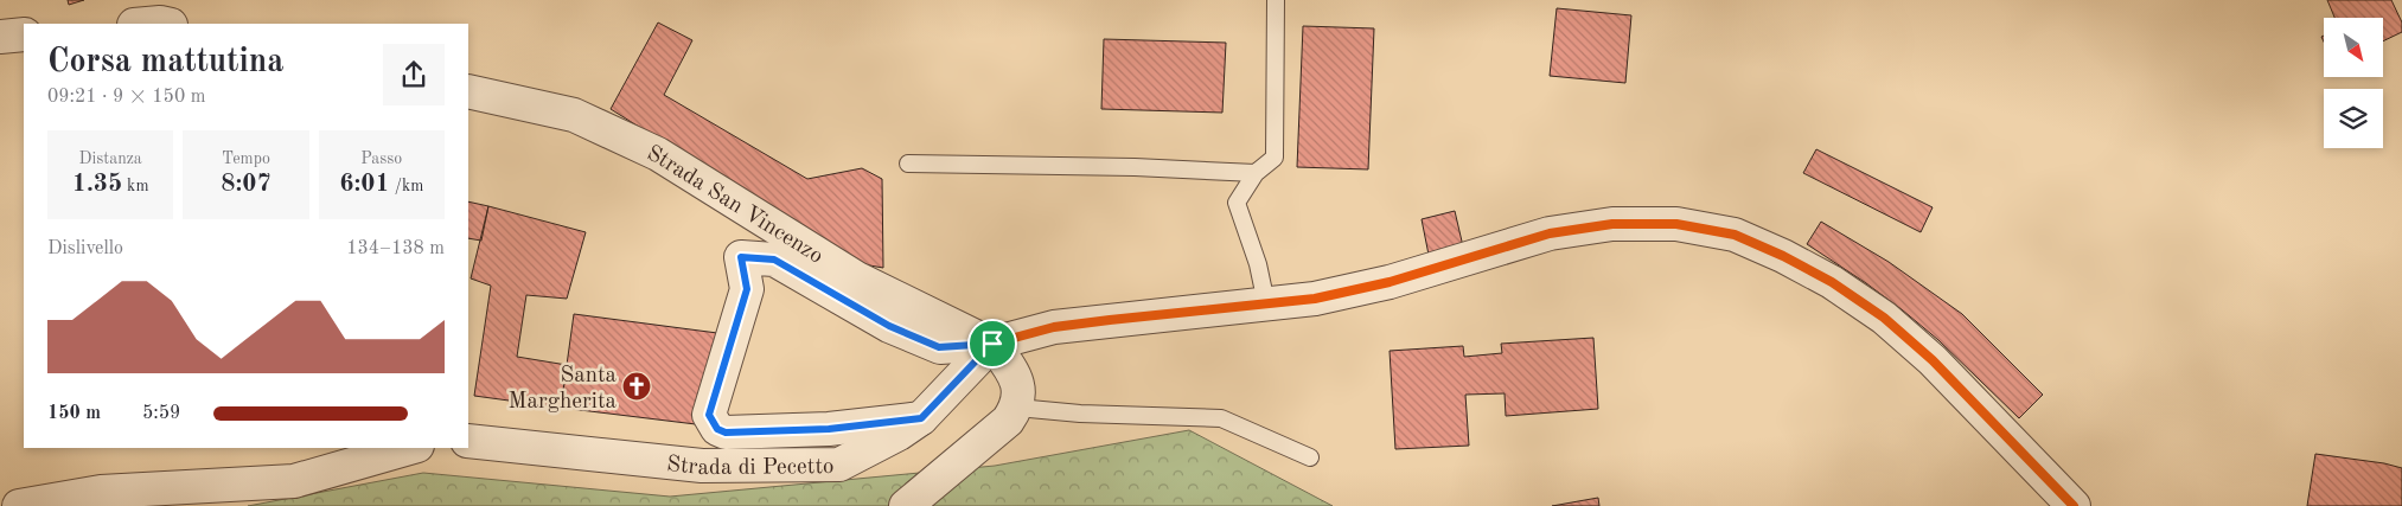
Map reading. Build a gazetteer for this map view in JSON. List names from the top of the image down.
{
  "streets": {
    "street": ["Strada San Vincenzo", "Strada di Pecetto"]
  },
  "crossings": [
    ["Strada San Vincenzo", "Strada di Pecetto"]
  ],
  "places": {
    "church": ["Santa Margherita"]
  },
  "north": "bottom right",
  "page": {
    "heading": ["Corsa mattutina", "09:21 · 9 × 150 m"],
    "stats": [
      ["Distanza", "1.35 km"],
      ["Tempo", "8:07"],
      ["Passo", "6:01 /km"]
    ],
    "chart": ["Dislivello", "134–138 m"],
    "list": [
      {
        "name": "150 m",
        "note": "5:59"
      }
    ]
  }
}
